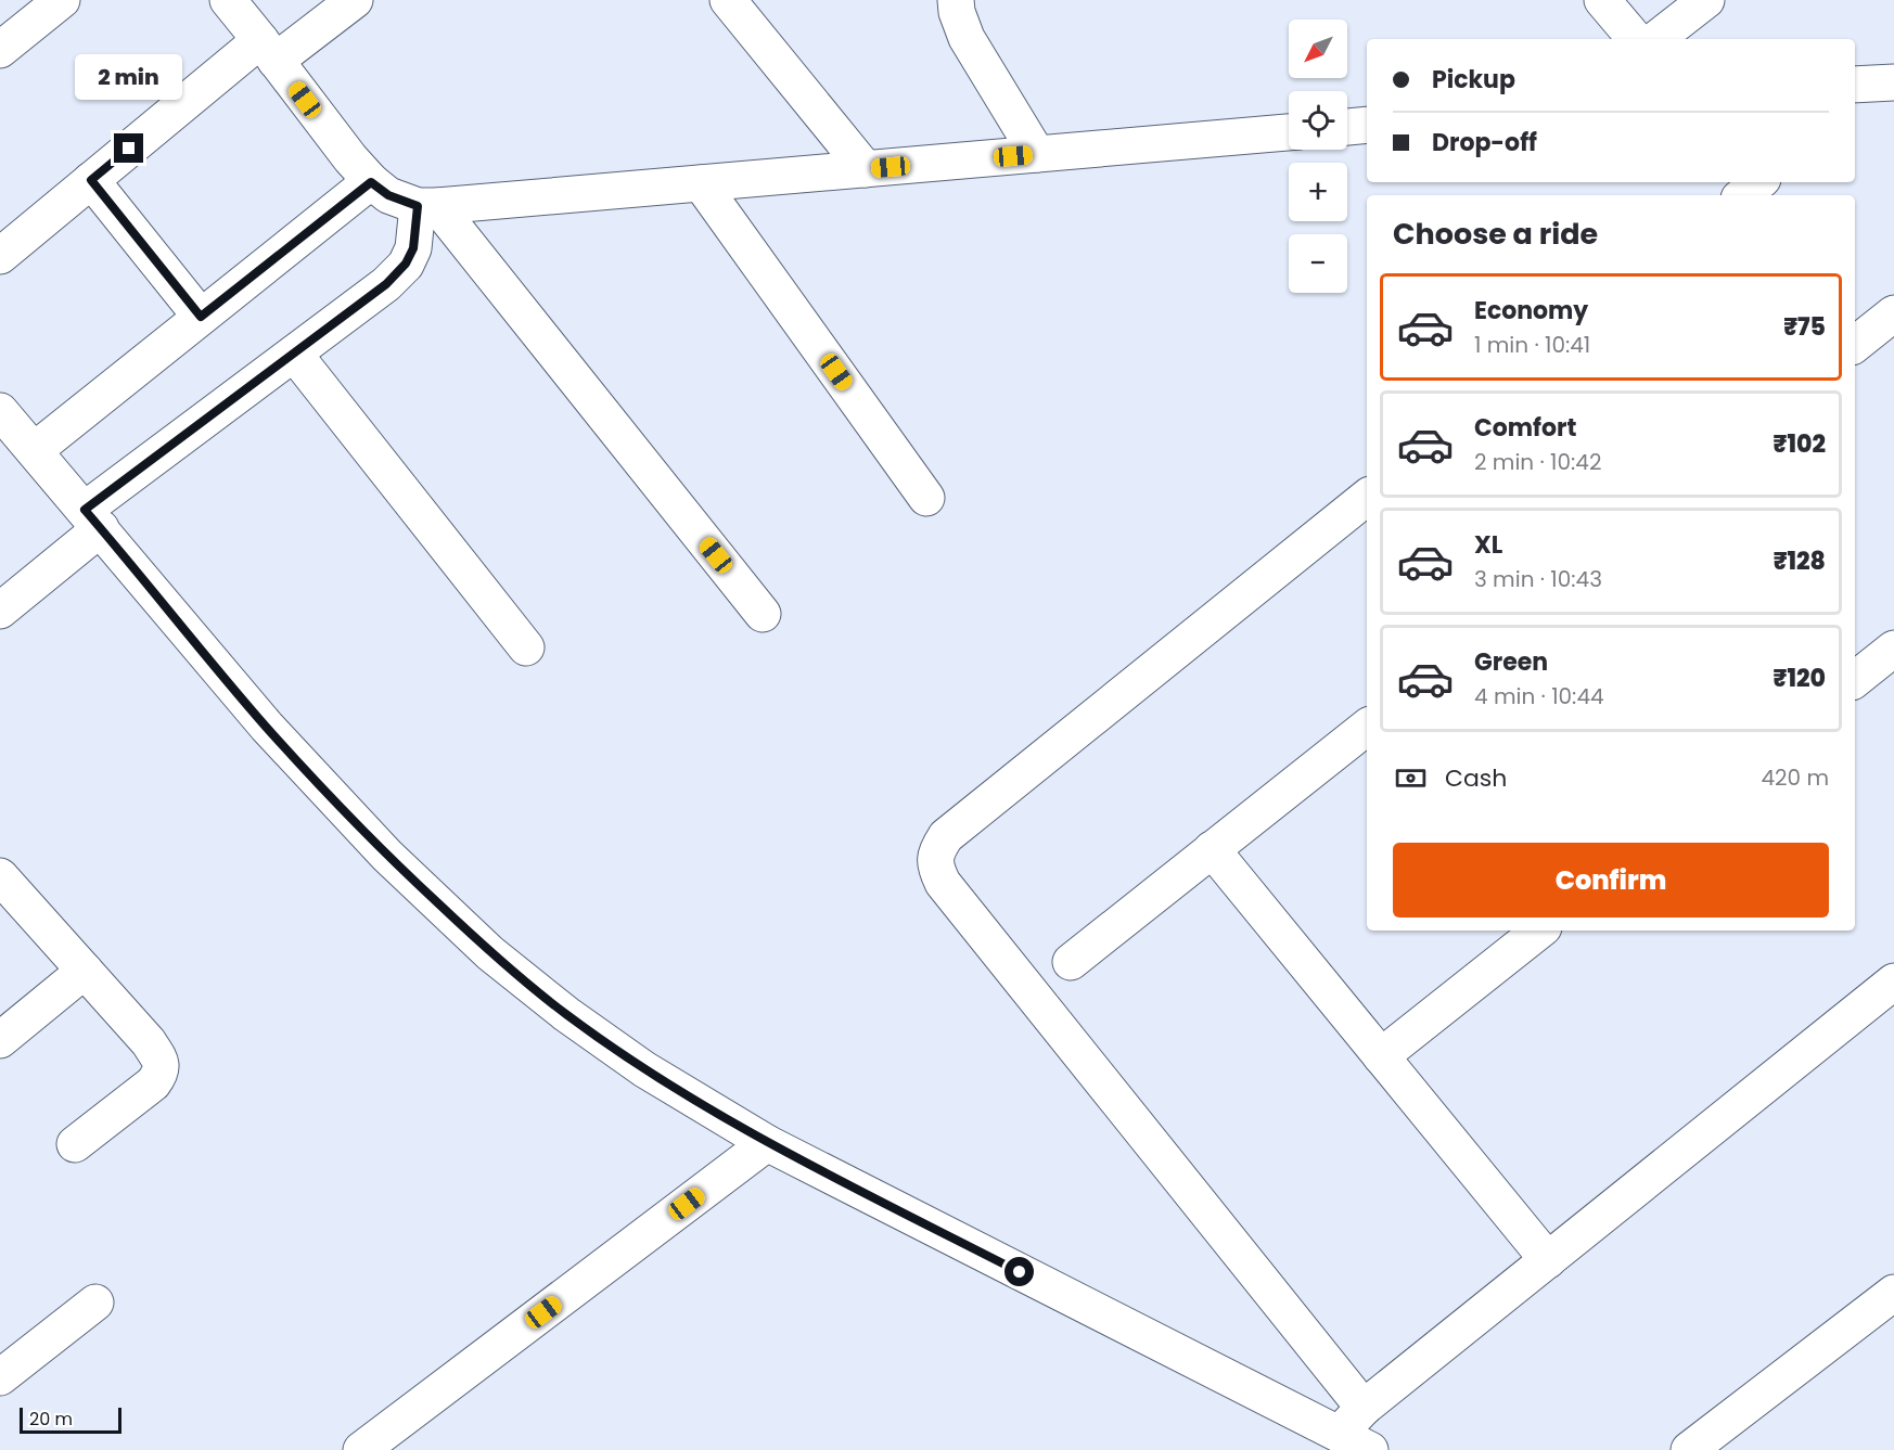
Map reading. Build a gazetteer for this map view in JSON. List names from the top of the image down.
{
  "scale_bar": "20 m",
  "north": "bottom left",
  "page": {
    "map_buttons": ["+", "−"],
    "banner": ["Pickup", "Drop-off"],
    "bubble": "2 min",
    "heading": "Choose a ride",
    "list": [
      {
        "name": "Economy",
        "note": "1 min · 10:41",
        "value": "₹75"
      },
      {
        "name": "Comfort",
        "note": "2 min · 10:42",
        "value": "₹102"
      },
      {
        "name": "XL",
        "note": "3 min · 10:43",
        "value": "₹128"
      },
      {
        "name": "Green",
        "note": "4 min · 10:44",
        "value": "₹120"
      }
    ],
    "pay": ["Cash", "420 m"],
    "buttons": "Confirm",
    "scale": "20 m"
  }
}
